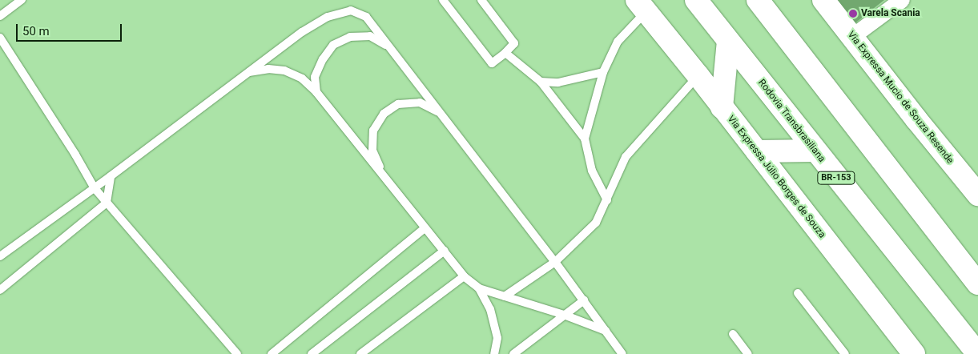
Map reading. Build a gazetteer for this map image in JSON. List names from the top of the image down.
{
  "streets": {
    "main road": [
      "Via Expressa Mucio de Souza Resende",
      "Rodovia Transbrasiliana",
      "Via Expressa Júlio Borges de Souza",
      "BR-153"
    ]
  },
  "places": ["Varela Scania"],
  "scale_bar": "50 m"
}
